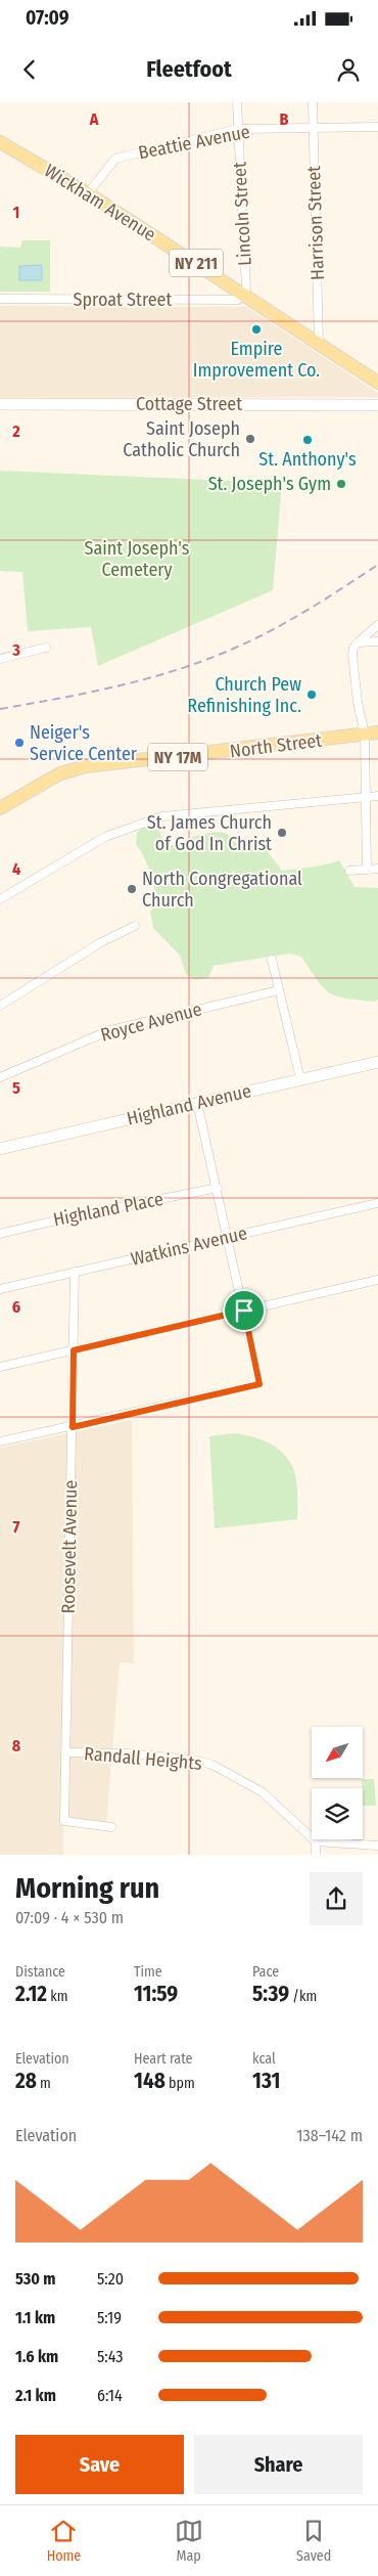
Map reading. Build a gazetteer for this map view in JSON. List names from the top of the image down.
{
  "streets": {
    "main road": [
      "Wickham Avenue",
      "NY 211",
      "North Street",
      "NY 17M"
    ],
    "street": [
      "Beattie Avenue",
      "Lincoln Street",
      "Harrison Street",
      "Sproat Street",
      "Cottage Street",
      "Royce Avenue",
      "Highland Avenue",
      "Highland Place",
      "Watkins Avenue",
      "Roosevelt Avenue",
      "Randall Heights"
    ]
  },
  "crossings": [
    ["Beattie Avenue", "Wickham Avenue"],
    ["Beattie Avenue", "Lincoln Street"],
    ["Beattie Avenue", "Harrison Street"],
    ["Wickham Avenue", "Lincoln Street"],
    ["Wickham Avenue", "Harrison Street"],
    ["Wickham Avenue", "Sproat Street"],
    ["Lincoln Street", "Sproat Street"],
    ["Watkins Avenue", "Roosevelt Avenue"],
    ["Roosevelt Avenue", "Randall Heights"]
  ],
  "parks": ["Saint Joseph's Cemetery"],
  "places": [
    "Empire Improvement Co.",
    "Saint Joseph Catholic Church",
    "St. Anthony's",
    "St. Joseph's Gym",
    "Church Pew Refinishing Inc.",
    "Neiger's Service Center",
    "St. James Church of God In Christ",
    "North Congregational Church"
  ],
  "north": "bottom left",
  "page": {
    "status": "07:09",
    "header": "Fleetfoot",
    "heading": ["Morning run", "07:09 · 4 × 530 m"],
    "stats": [
      ["Distance", "2.12 km"],
      ["Time", "11:59"],
      ["Pace", "5:39 /km"],
      ["Elevation", "28 m"],
      ["Heart rate", "148 bpm"],
      ["kcal", "131"]
    ],
    "chart": ["Elevation", "138–142 m"],
    "list": [
      {
        "name": "530 m",
        "note": "5:20"
      },
      {
        "name": "1.1 km",
        "note": "5:19"
      },
      {
        "name": "1.6 km",
        "note": "5:43"
      },
      {
        "name": "2.1 km",
        "note": "6:14"
      }
    ],
    "buttons": ["Save", "Share"],
    "tabs": ["Home", "Map", "Saved"]
  },
  "grid": {
    "columns": ["A", "B"],
    "rows": [
      "1",
      "2",
      "3",
      "4",
      "5",
      "6",
      "7",
      "8"
    ]
  }
}
